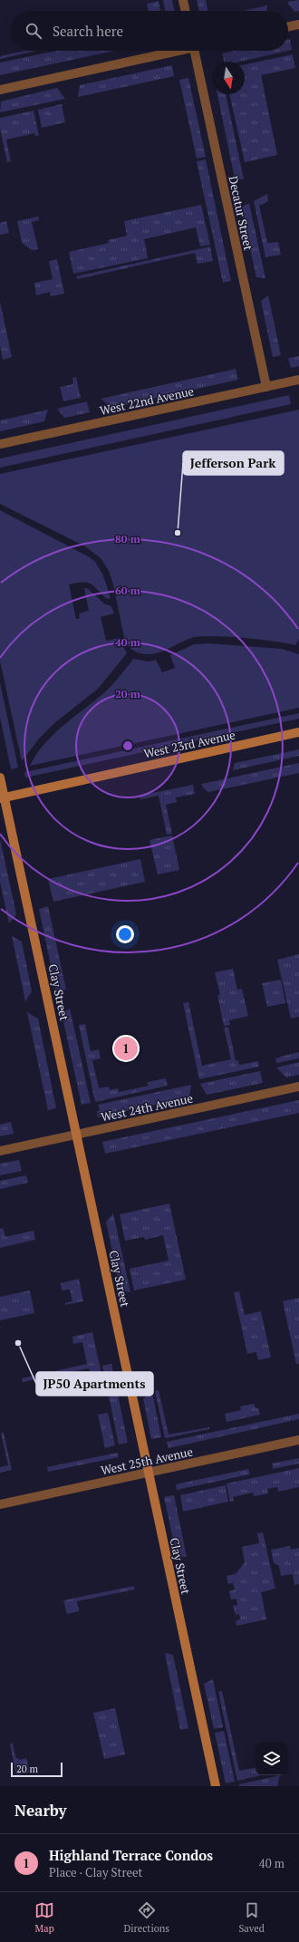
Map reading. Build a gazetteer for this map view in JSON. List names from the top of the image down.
{
  "streets": {
    "street": [
      "Decatur Street",
      "West 22nd Avenue",
      "West 23rd Avenue",
      "Clay Street",
      "West 24th Avenue",
      "West 25th Avenue"
    ]
  },
  "crossings": [
    ["Decatur Street", "West 22nd Avenue"],
    ["West 23rd Avenue", "Clay Street"],
    ["Clay Street", "West 24th Avenue"],
    ["Clay Street", "West 25th Avenue"]
  ],
  "places": ["Jefferson Park", "JP50 Apartments"],
  "scale_bar": "20 m",
  "north": "bottom",
  "page": {
    "search": "Search here",
    "pins": "1",
    "scale": "20 m",
    "heading": "Nearby",
    "list": [
      {
        "mark": "1",
        "name": "Highland Terrace Condos",
        "note": "Place · Clay Street",
        "value": "40 m"
      }
    ],
    "nav": ["Map", "Directions", "Saved"]
  },
  "rings": [
    "80 m",
    "60 m",
    "40 m",
    "20 m"
  ]
}
